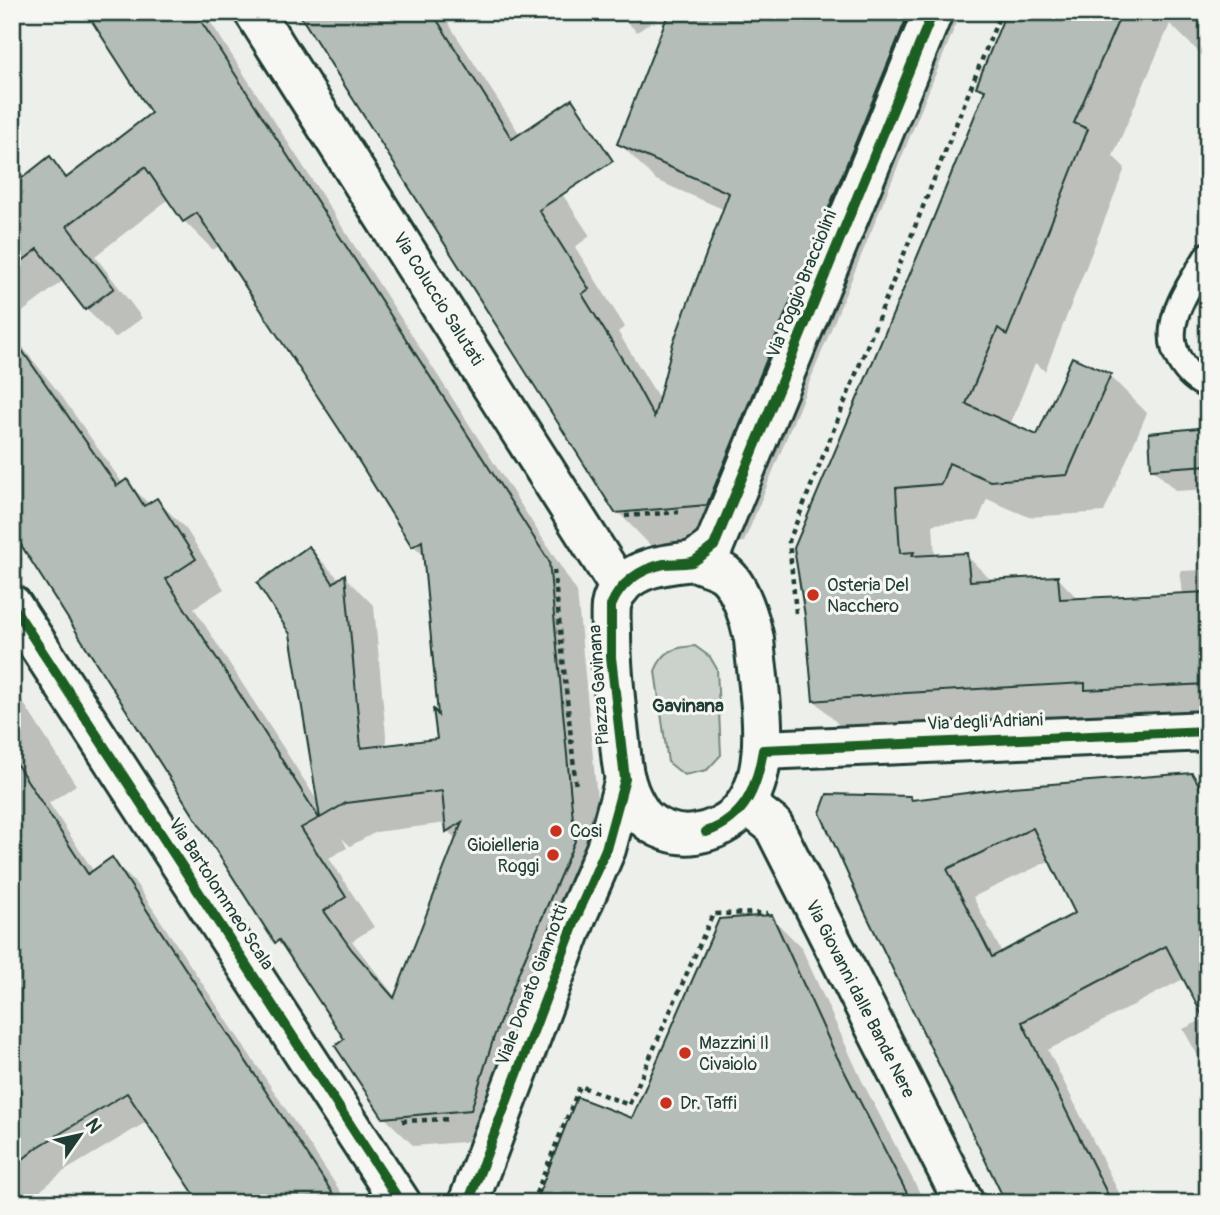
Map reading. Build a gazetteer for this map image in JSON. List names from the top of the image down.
{
  "streets": {
    "street": [
      "Via Poggio Bracciolini",
      "Via Coluccio Salutati",
      "Piazza Gavinana",
      "Via degli Adriani",
      "Via Bartolommeo Scala",
      "Viale Donato Giannotti",
      "Via Giovanni dalle Bande Nere"
    ]
  },
  "crossings": [
    ["Via Poggio Bracciolini", "Piazza Gavinana"],
    ["Via Coluccio Salutati", "Piazza Gavinana"],
    ["Piazza Gavinana", "Via degli Adriani"],
    ["Piazza Gavinana", "Viale Donato Giannotti"],
    ["Piazza Gavinana", "Via Giovanni dalle Bande Nere"]
  ],
  "districts": ["Gavinana"],
  "places": [
    "Osteria Del Nacchero",
    "Cosi",
    "Gioielleria Roggi",
    "Mazzini Il Civaiolo",
    "Dr. Taffi"
  ],
  "north": "top right"
}
